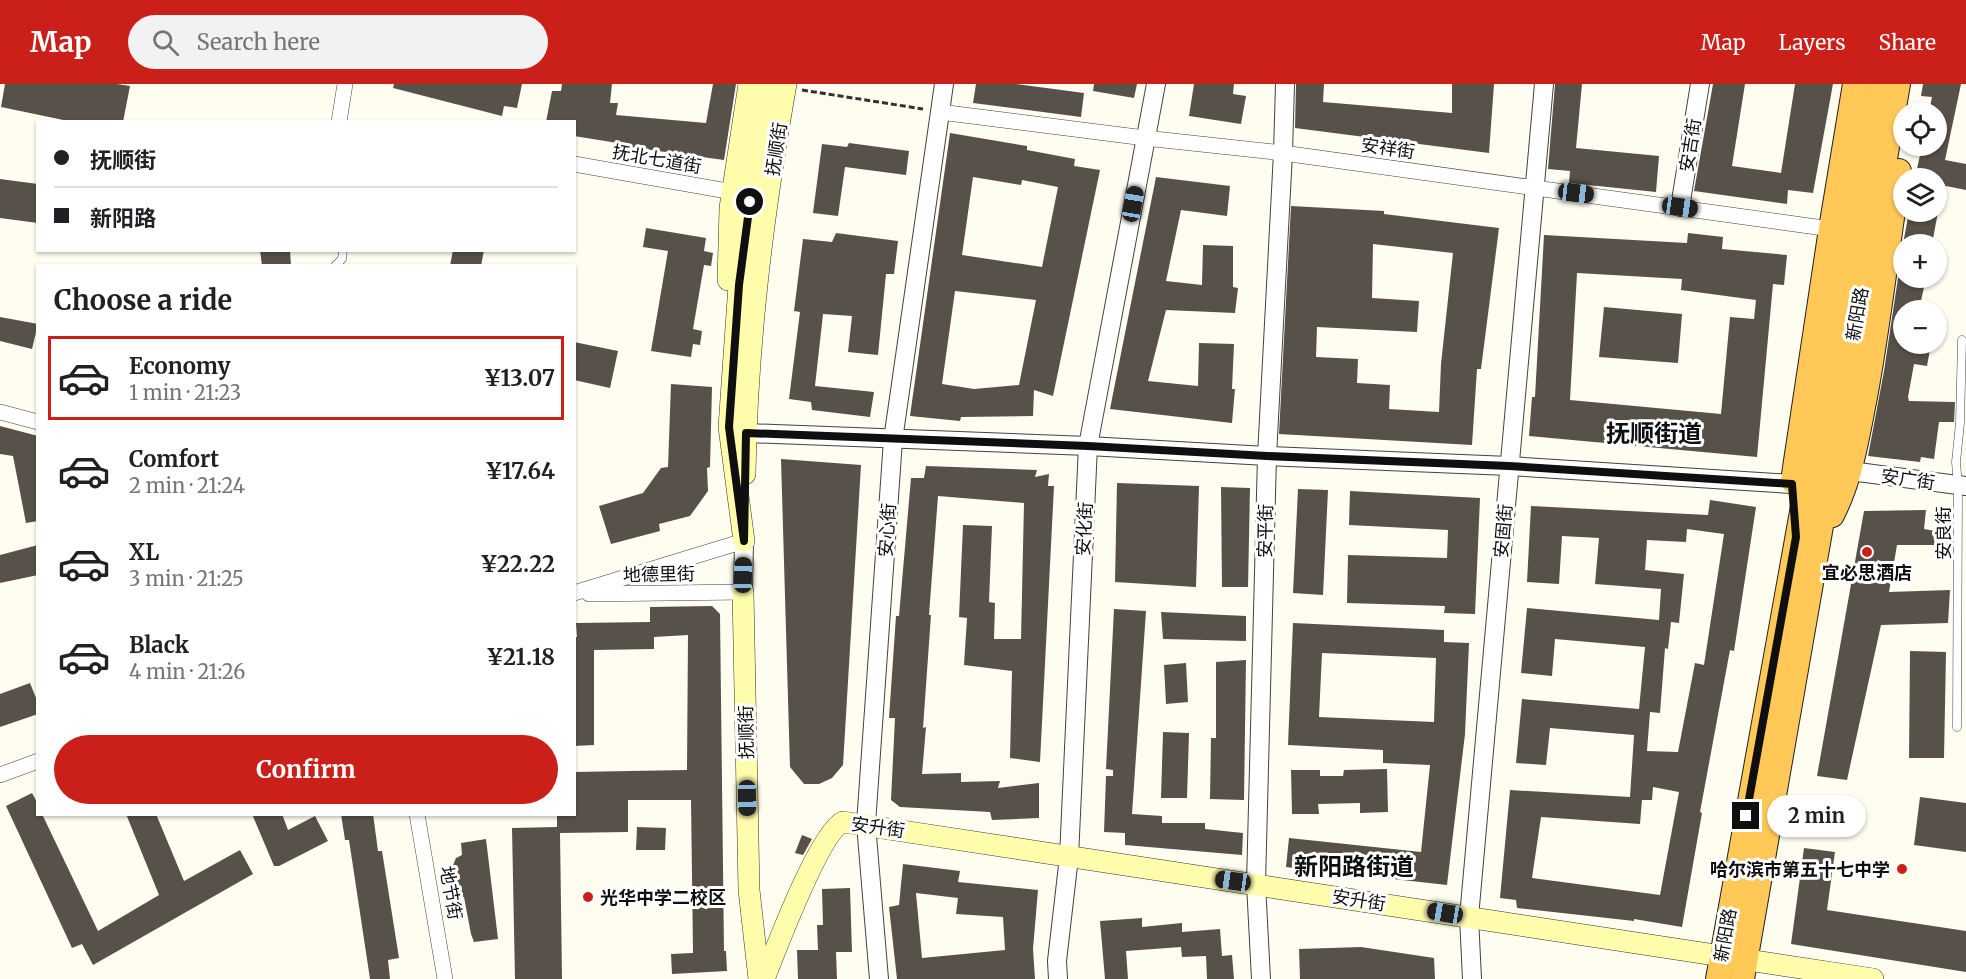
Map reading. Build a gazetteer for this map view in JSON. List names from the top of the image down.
{
  "streets": {
    "highway": ["新阳路"],
    "main road": ["抚顺街", "安升街"],
    "street": [
      "安吉街",
      "安祥街",
      "抚北七道街",
      "安广街",
      "安化街",
      "安心街",
      "安平街",
      "安固街",
      "地德里街",
      "地节街"
    ],
    "lane": ["安良街"]
  },
  "crossings": [
    ["安吉街", "安祥街"],
    ["安祥街", "新阳路"],
    ["安祥街", "安化街"],
    ["安祥街", "安心街"],
    ["安祥街", "安平街"],
    ["安祥街", "安固街"],
    ["抚顺街", "抚北七道街"],
    ["抚顺街", "地德里街"],
    ["新阳路", "安广街"],
    ["新阳路", "安升街"],
    ["安广街", "安良街"],
    ["安化街", "安升街"],
    ["安心街", "安升街"],
    ["安平街", "安升街"],
    ["安固街", "安升街"]
  ],
  "districts": ["抚顺街道", "新阳路街道"],
  "places": ["宜必思酒店", "哈尔滨市第五十七中学", "光华中学二校区"],
  "page": {
    "header": "Map",
    "search": "Search here",
    "nav": ["Map", "Layers", "Share"],
    "map_buttons": ["+", "−"],
    "banner": ["抚顺街", "新阳路"],
    "heading": "Choose a ride",
    "list": [
      {
        "name": "Economy",
        "note": "1 min · 21:23",
        "value": "¥13.07"
      },
      {
        "name": "Comfort",
        "note": "2 min · 21:24",
        "value": "¥17.64"
      },
      {
        "name": "XL",
        "note": "3 min · 21:25",
        "value": "¥22.22"
      },
      {
        "name": "Black",
        "note": "4 min · 21:26",
        "value": "¥21.18"
      }
    ],
    "buttons": "Confirm",
    "bubble": "2 min"
  }
}
